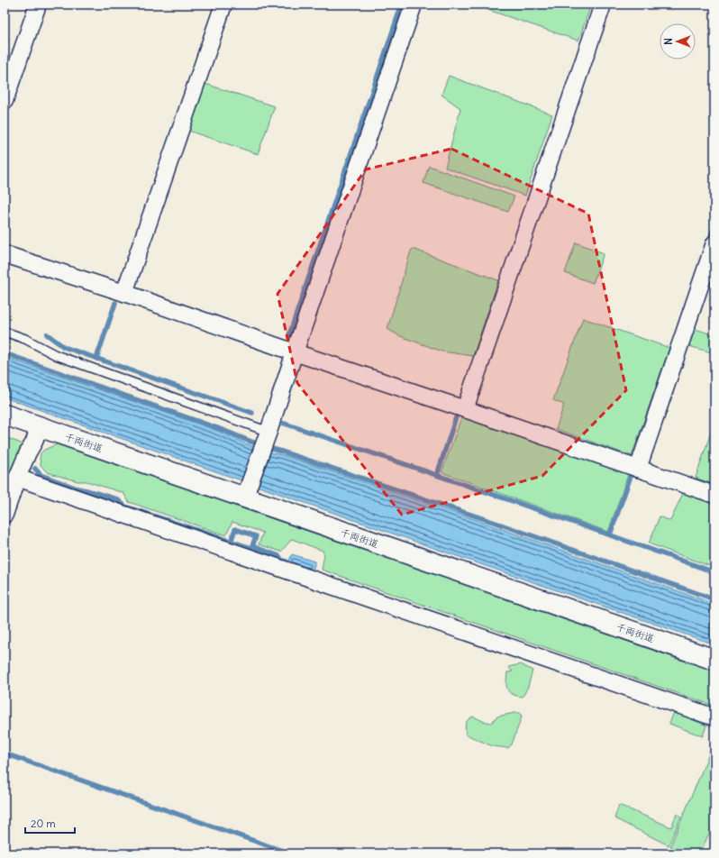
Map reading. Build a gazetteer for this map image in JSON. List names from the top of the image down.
{
  "streets": {
    "street": ["千両街道"]
  },
  "scale_bar": "20 m",
  "north": "left"
}
